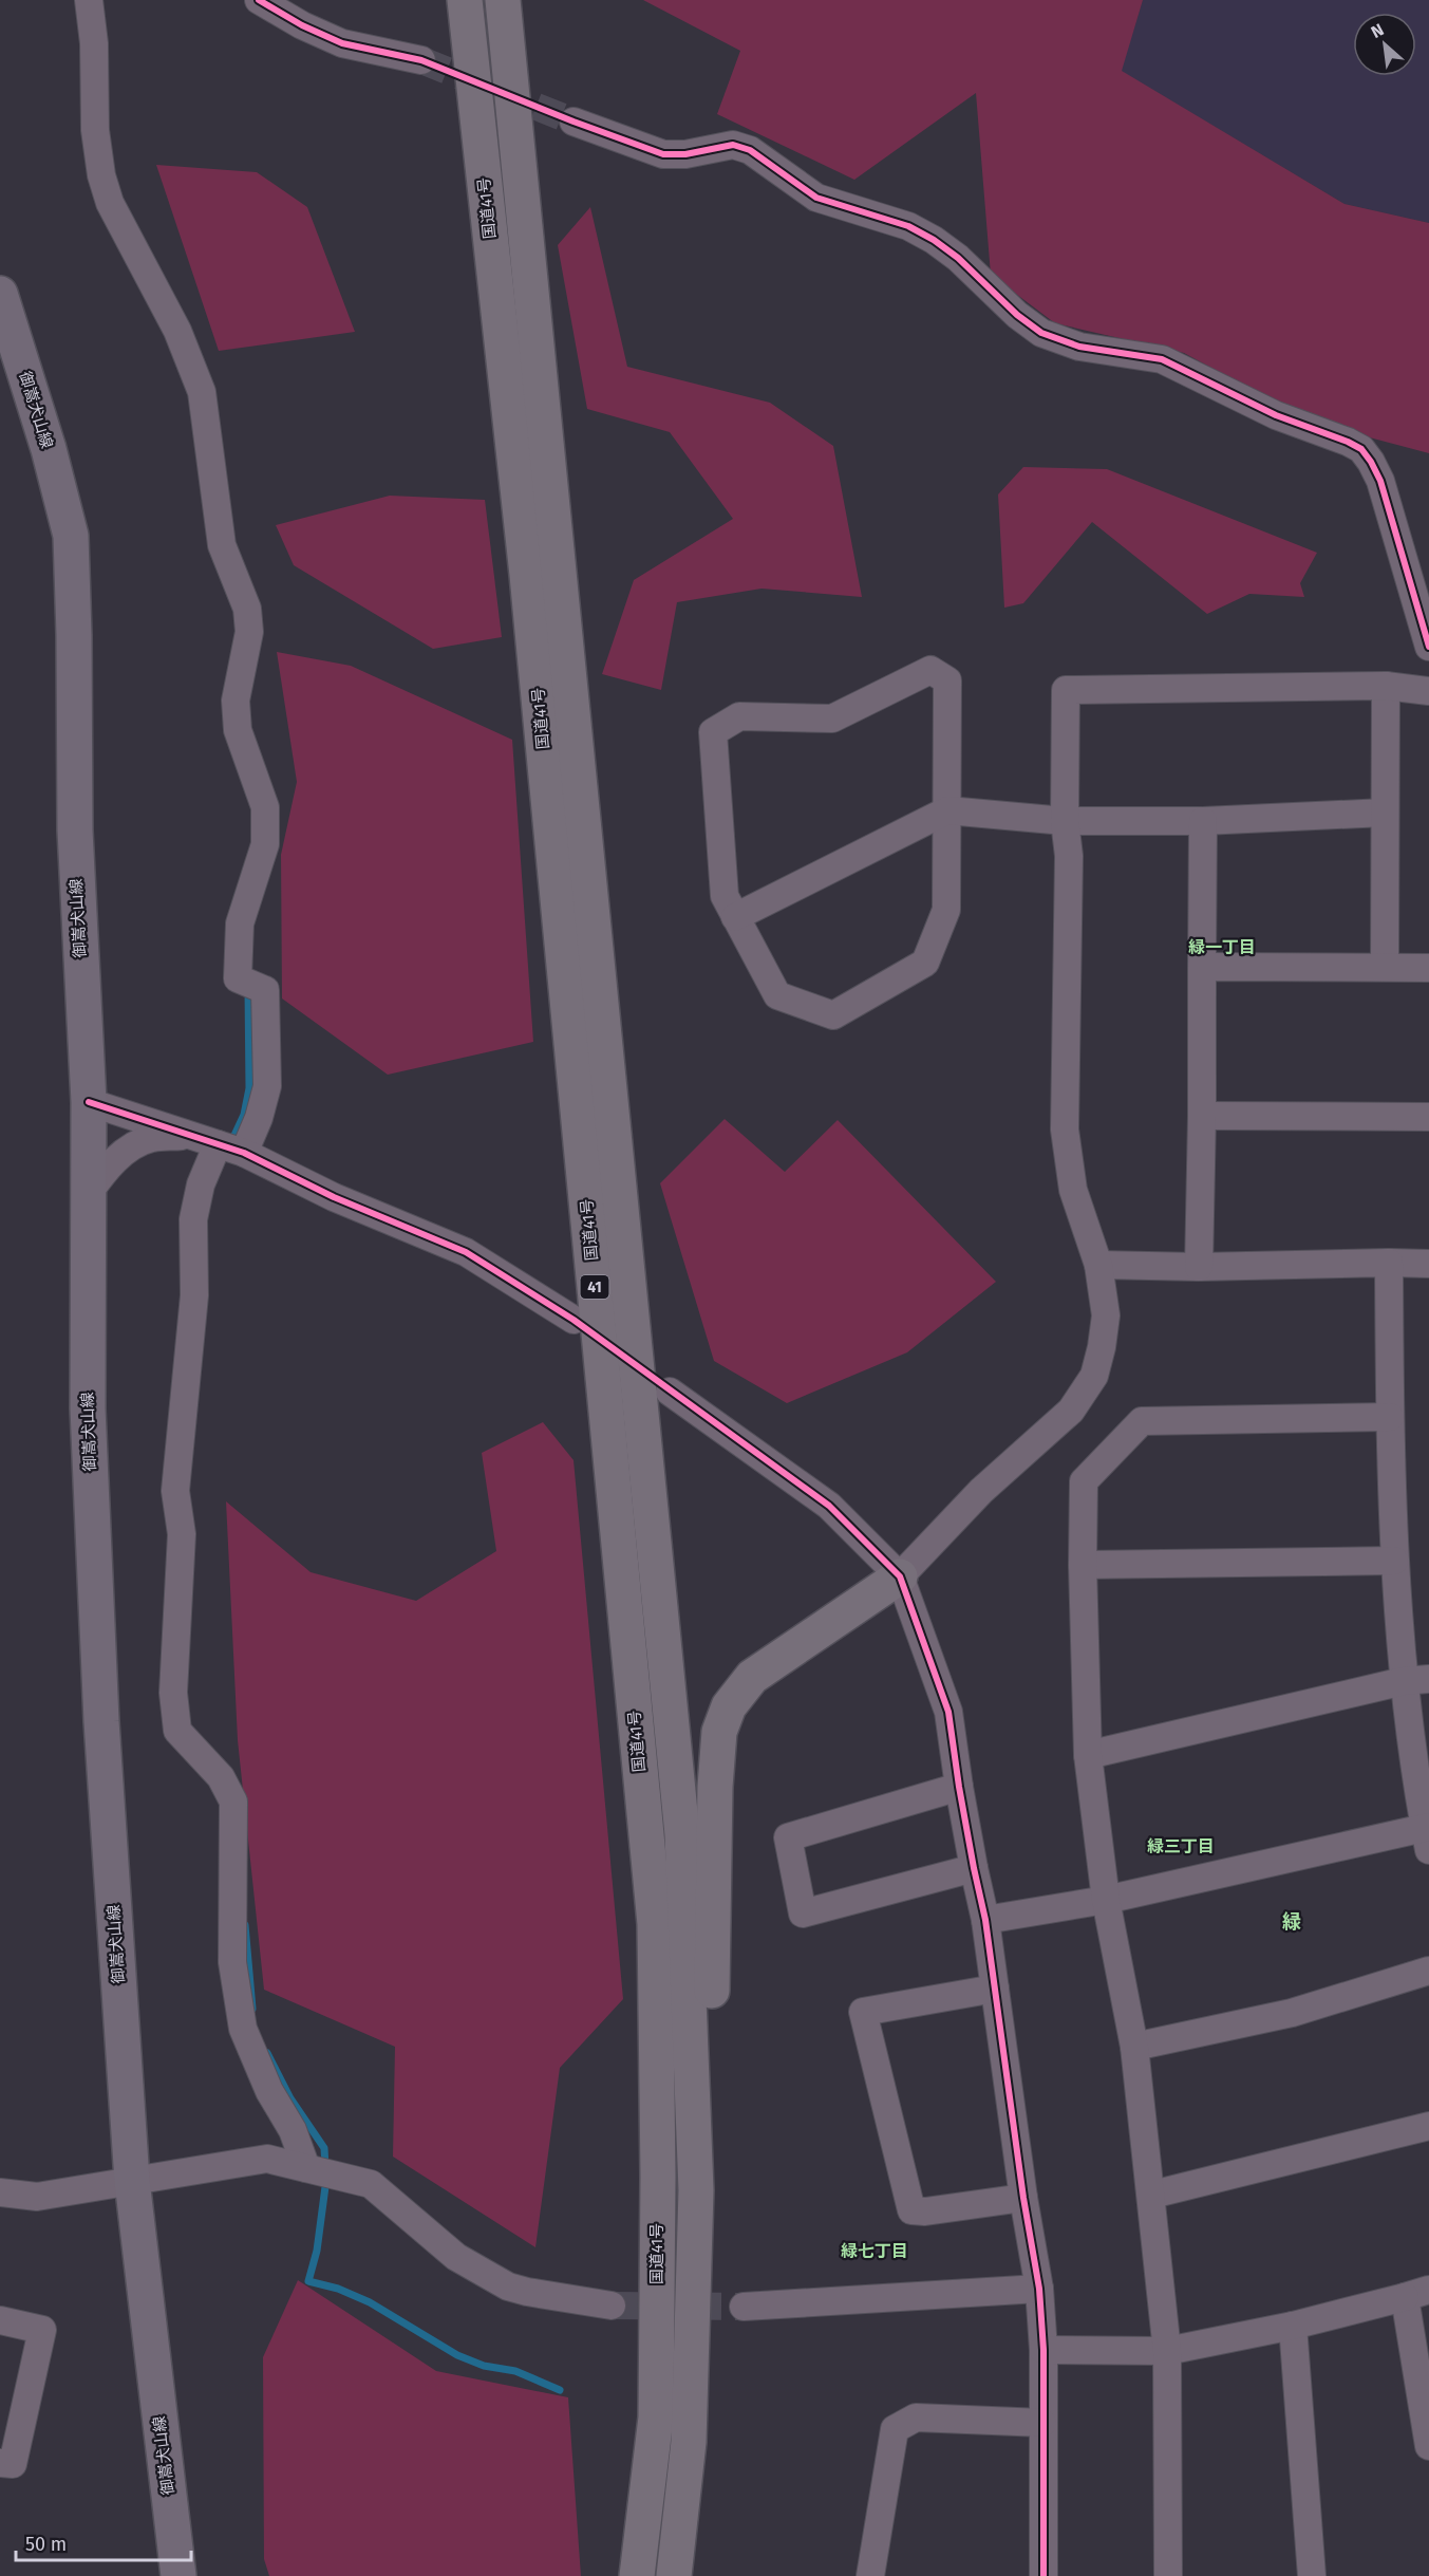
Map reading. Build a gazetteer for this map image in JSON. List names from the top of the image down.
{
  "streets": {
    "highway": ["国道41号", "41"],
    "main road": ["御嵩犬山線"]
  },
  "districts": [
    "緑一丁目",
    "緑三丁目",
    "緑",
    "緑七丁目"
  ],
  "scale_bar": "50 m",
  "north": "top left"
}
